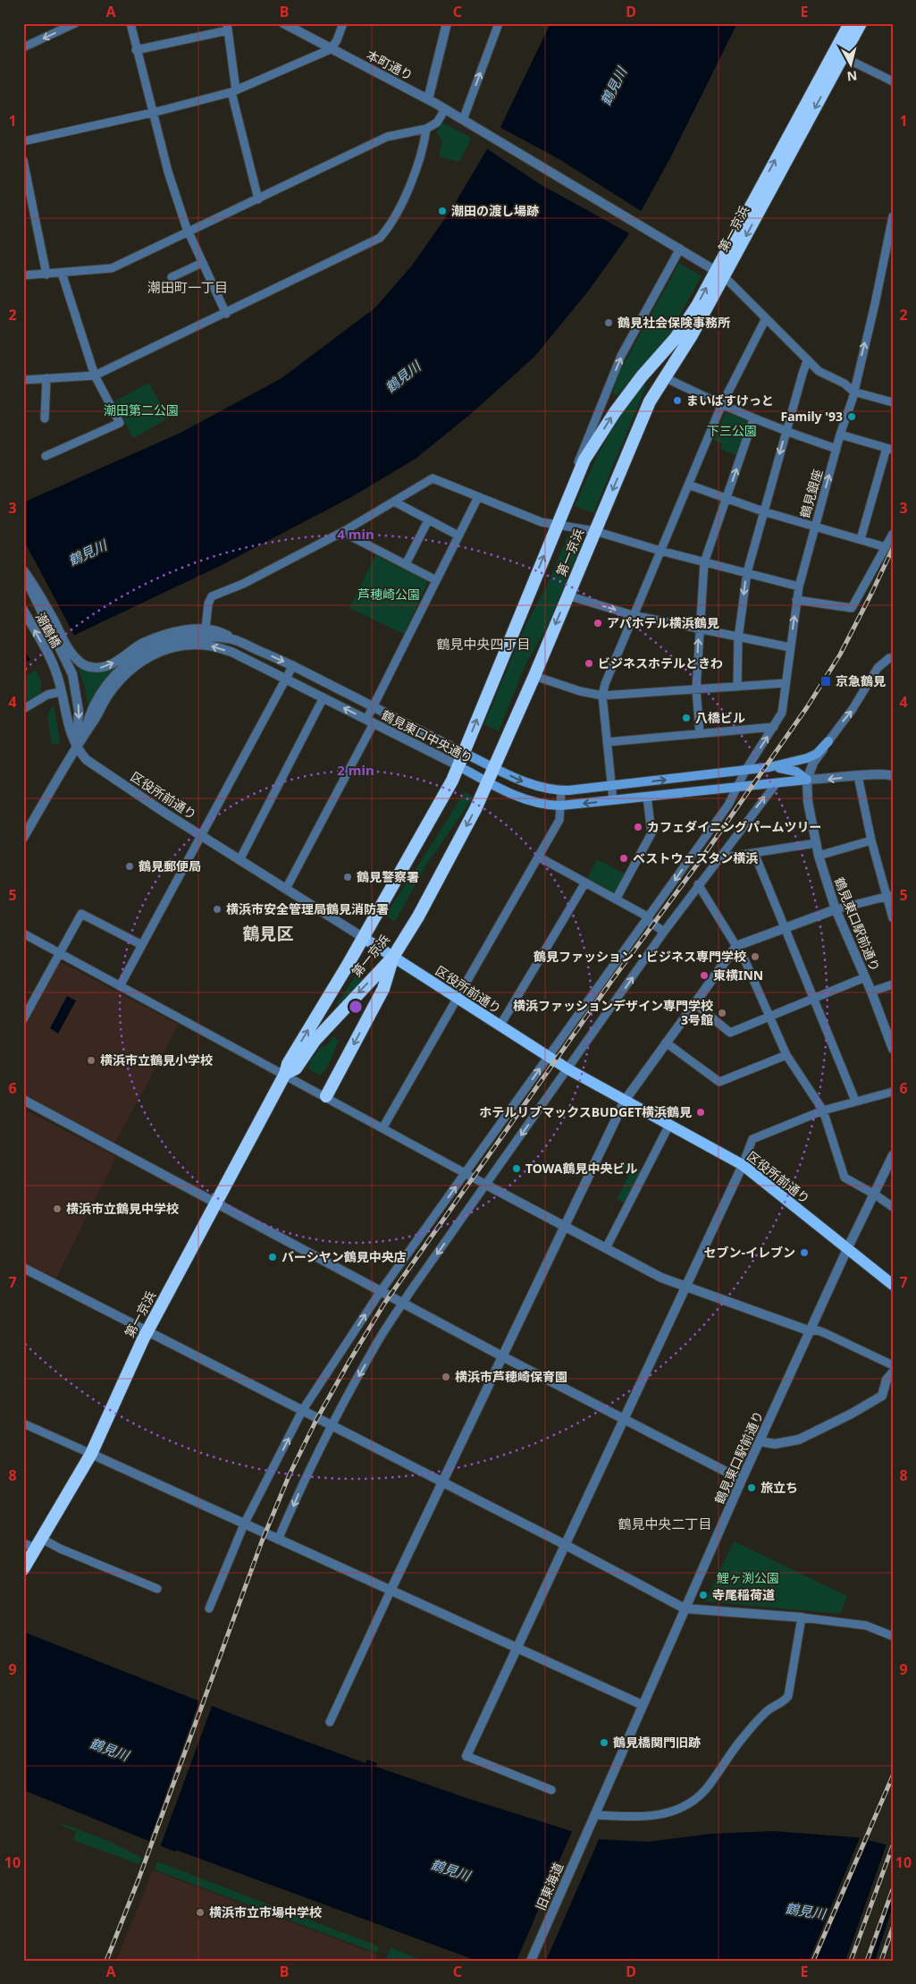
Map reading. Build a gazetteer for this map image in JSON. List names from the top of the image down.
{
  "streets": {
    "highway": ["第一京浜"],
    "main road": ["鶴見東口中央通り", "区役所前通り"],
    "street": [
      "本町通り",
      "鶴見銀座",
      "潮鶴橋",
      "鶴見東口駅前通り",
      "旧東海道"
    ]
  },
  "crossings": [
    ["本町通り", "第一京浜"],
    ["第一京浜", "鶴見東口中央通り"],
    ["第一京浜", "区役所前通り"],
    ["鶴見銀座", "鶴見東口中央通り"],
    ["鶴見銀座", "区役所前通り"],
    ["潮鶴橋", "区役所前通り"],
    ["鶴見東口中央通り", "区役所前通り"],
    ["鶴見東口中央通り", "鶴見東口駅前通り"],
    ["区役所前通り", "鶴見東口駅前通り"],
    ["鶴見東口駅前通り", "旧東海道"]
  ],
  "districts": [
    "潮田町一丁目",
    "鶴見中央四丁目",
    "鶴見区",
    "鶴見中央二丁目"
  ],
  "water": ["鶴見川"],
  "parks": [
    "潮田第二公園",
    "下三公園",
    "芦穂崎公園",
    "鯉ヶ渕公園"
  ],
  "places": {
    "other": [
      "潮田の渡し場跡",
      "鶴見社会保険事務所",
      "まいばすけっと",
      "Family '93",
      "アパホテル横浜鶴見",
      "ビジネスホテルときわ",
      "八橋ビル",
      "カフェダイニングパームツリー",
      "ベストウェスタン横浜",
      "鶴見郵便局",
      "鶴見警察署",
      "横浜市安全管理局鶴見消防署",
      "鶴見ファッション・ビジネス専門学校",
      "東横INN",
      "横浜ファッションデザイン専門学校 3号館",
      "横浜市立鶴見小学校",
      "ホテルリブマックスBUDGET横浜鶴見",
      "TOWA鶴見中央ビル",
      "横浜市立鶴見中学校",
      "セブン-イレブン",
      "バーシヤン鶴見中央店",
      "横浜市芦穂崎保育園",
      "旅立ち",
      "寺尾稲荷道",
      "鶴見橋関門旧跡",
      "横浜市立市場中学校"
    ],
    "transit": ["京急鶴見"]
  },
  "north": "bottom",
  "grid": {
    "columns": [
      "A",
      "B",
      "C",
      "D",
      "E"
    ],
    "rows": [
      "1",
      "2",
      "3",
      "4",
      "5",
      "6",
      "7",
      "8",
      "9",
      "10"
    ]
  },
  "rings": ["4 min", "2 min"]
}
